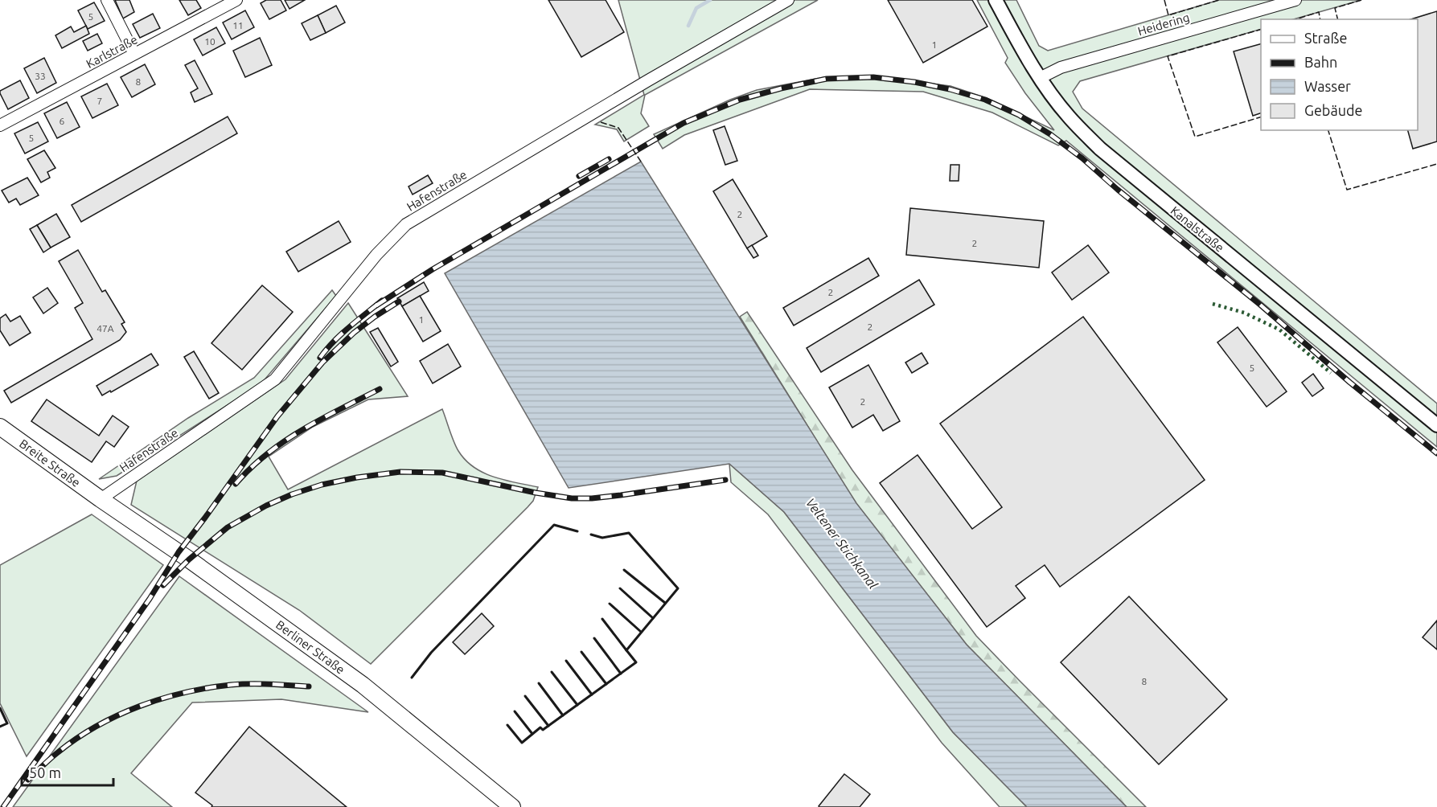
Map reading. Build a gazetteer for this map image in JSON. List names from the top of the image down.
{
  "streets": {
    "main road": ["Breite Straße", "Berliner Straße"],
    "street": [
      "Heidering",
      "Karlstraße",
      "Hafenstraße",
      "Kanalstraße"
    ]
  },
  "crossings": [
    ["Heidering", "Kanalstraße"],
    ["Hafenstraße", "Breite Straße"],
    ["Hafenstraße", "Berliner Straße"],
    ["Breite Straße", "Berliner Straße"]
  ],
  "water": ["Veltener Stichkanal"],
  "house_numbers": [
    "5",
    "11",
    "10",
    "1",
    "33",
    "8",
    "7",
    "6",
    "5",
    "2",
    "2",
    "2",
    "1",
    "2",
    "47A",
    "5",
    "2",
    "8"
  ],
  "legend": [
    "Straße",
    "Bahn",
    "Wasser",
    "Gebäude"
  ],
  "scale_bar": "50 m"
}
